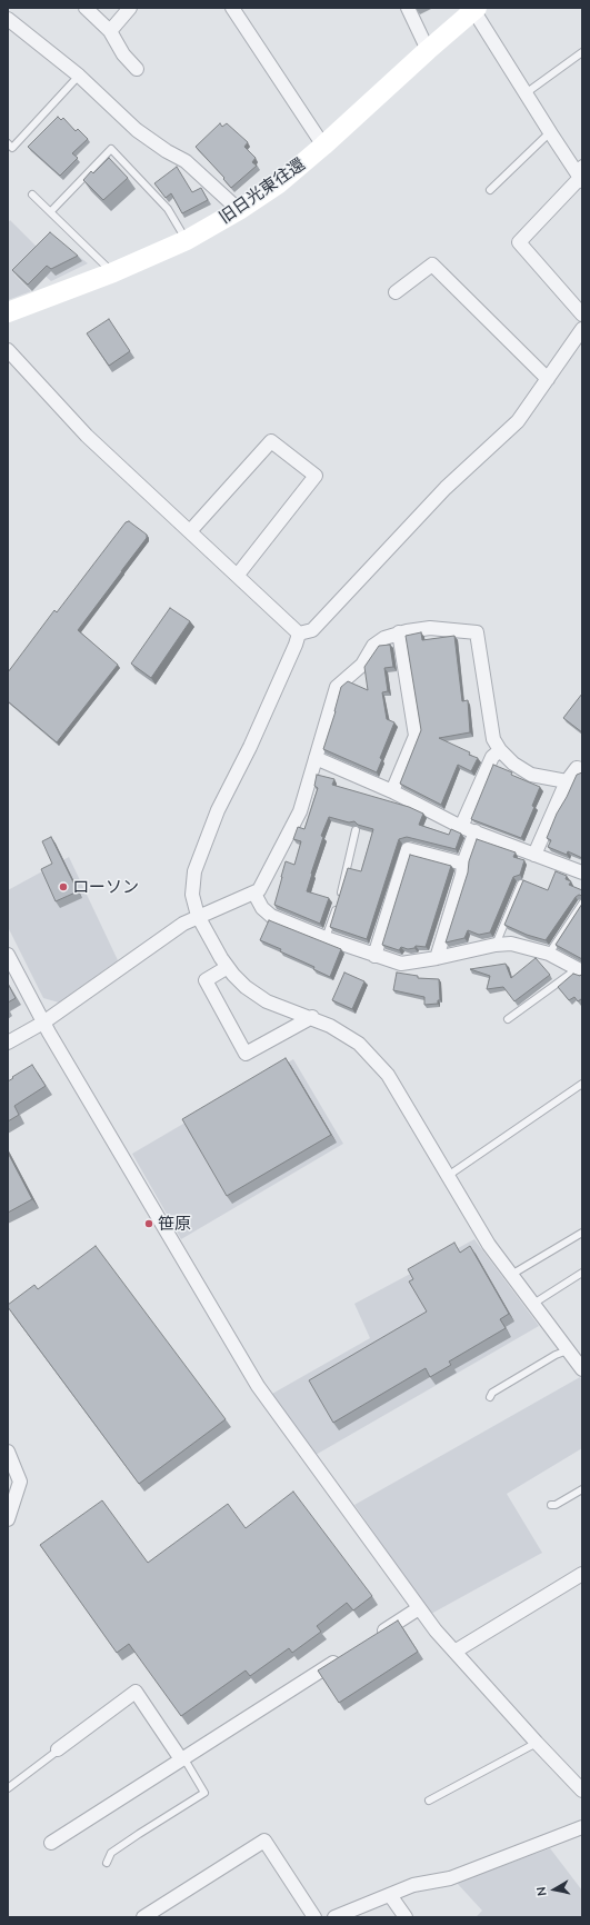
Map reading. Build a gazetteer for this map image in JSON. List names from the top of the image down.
{
  "streets": {
    "street": ["旧日光東往還"]
  },
  "places": ["ローソン", "笹原"],
  "north": "left"
}
